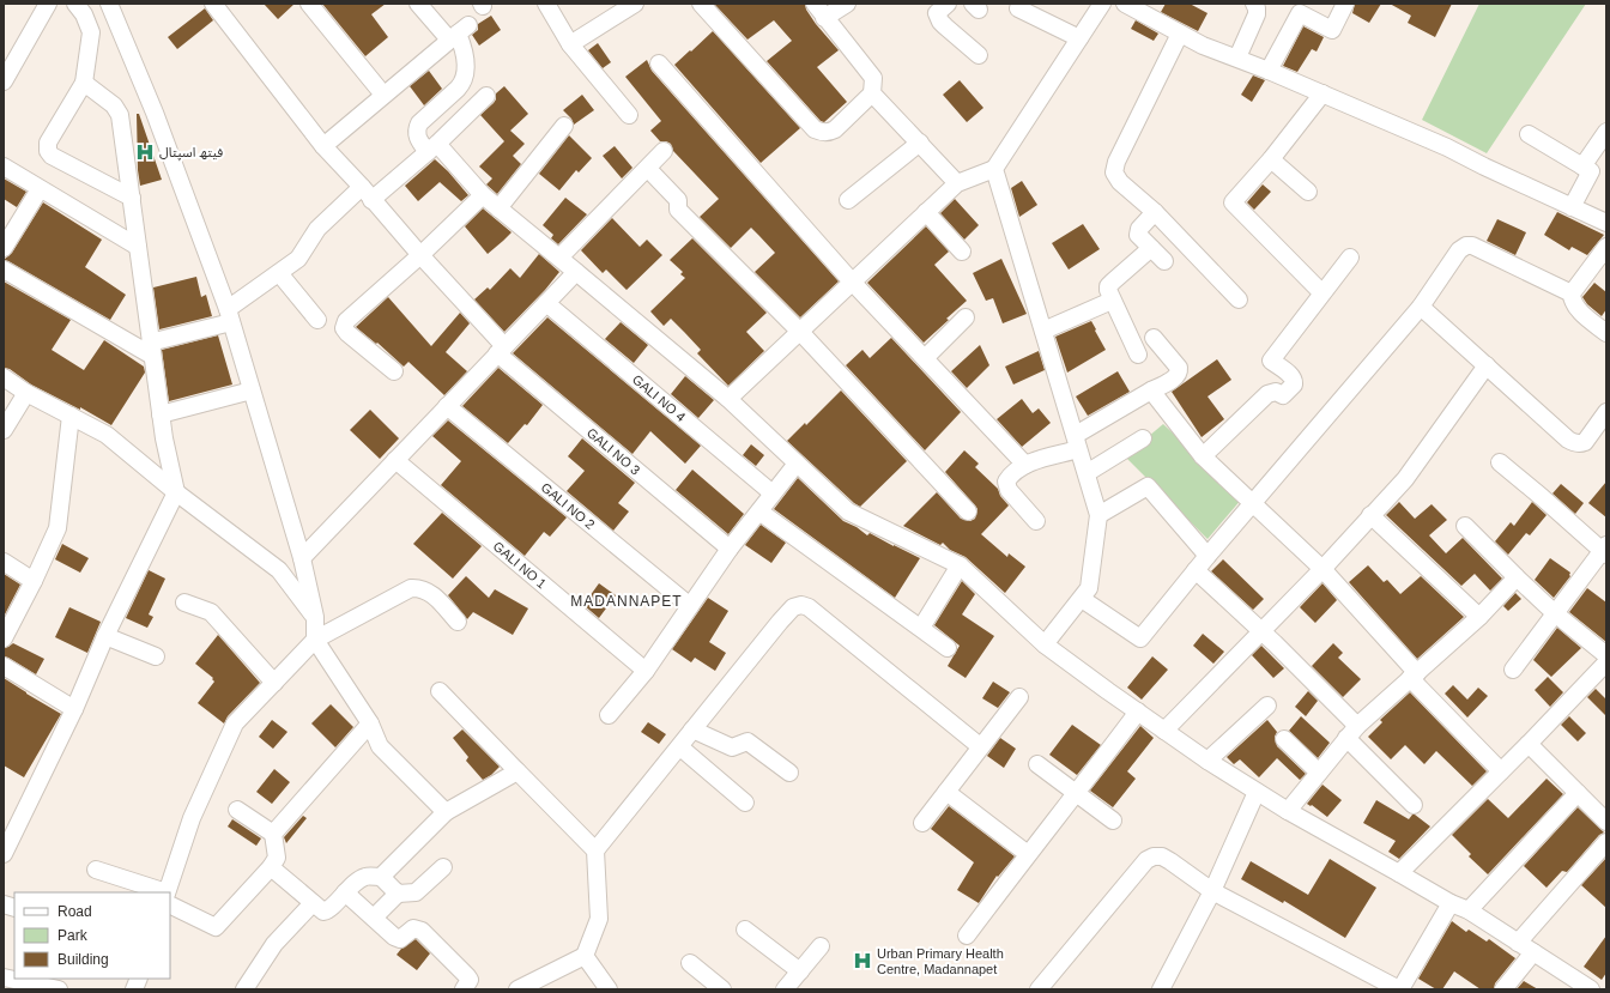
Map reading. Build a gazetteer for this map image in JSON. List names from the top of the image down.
{
  "streets": {
    "street": [
      "GALI NO 4",
      "GALI NO 3",
      "GALI NO 2",
      "GALI NO 1"
    ]
  },
  "districts": ["MADANNAPET"],
  "places": {
    "hospital": ["فیتھ اسپتال", "Urban Primary Health Centre, Madannapet"]
  },
  "legend": ["Road", "Park", "Building"]
}
